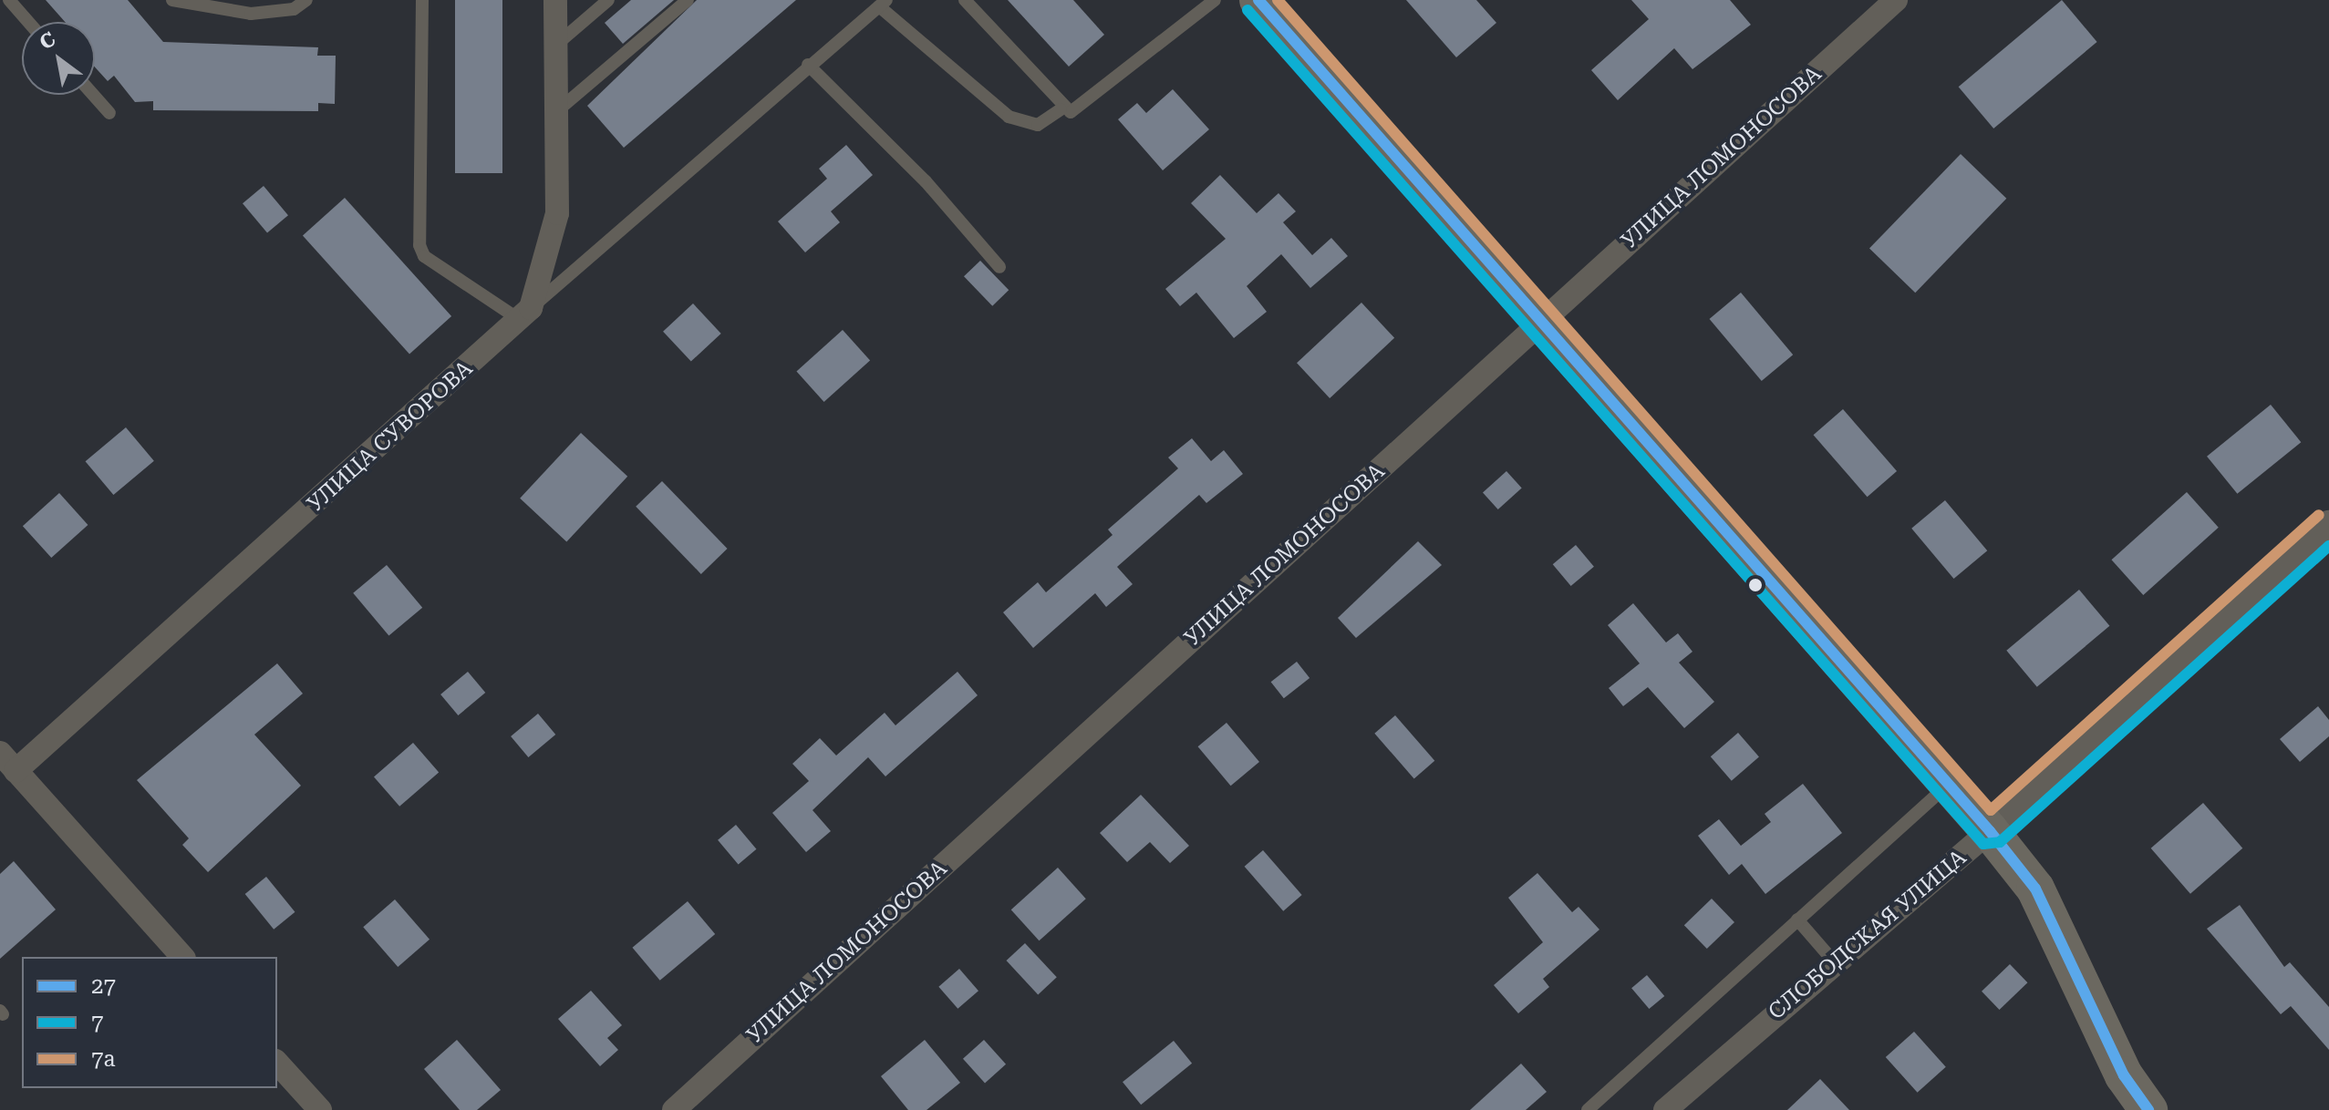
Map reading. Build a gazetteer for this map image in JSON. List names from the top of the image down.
{
  "streets": {
    "street": ["УЛИЦА ЛОМОНОСОВА", "УЛИЦА СУВОРОВА", "СЛОБОДСКАЯ УЛИЦА"]
  },
  "lines": ["transit line 27", "transit line 7а", "transit line 7"],
  "legend": ["27", "7", "7а"],
  "north": "top left"
}
